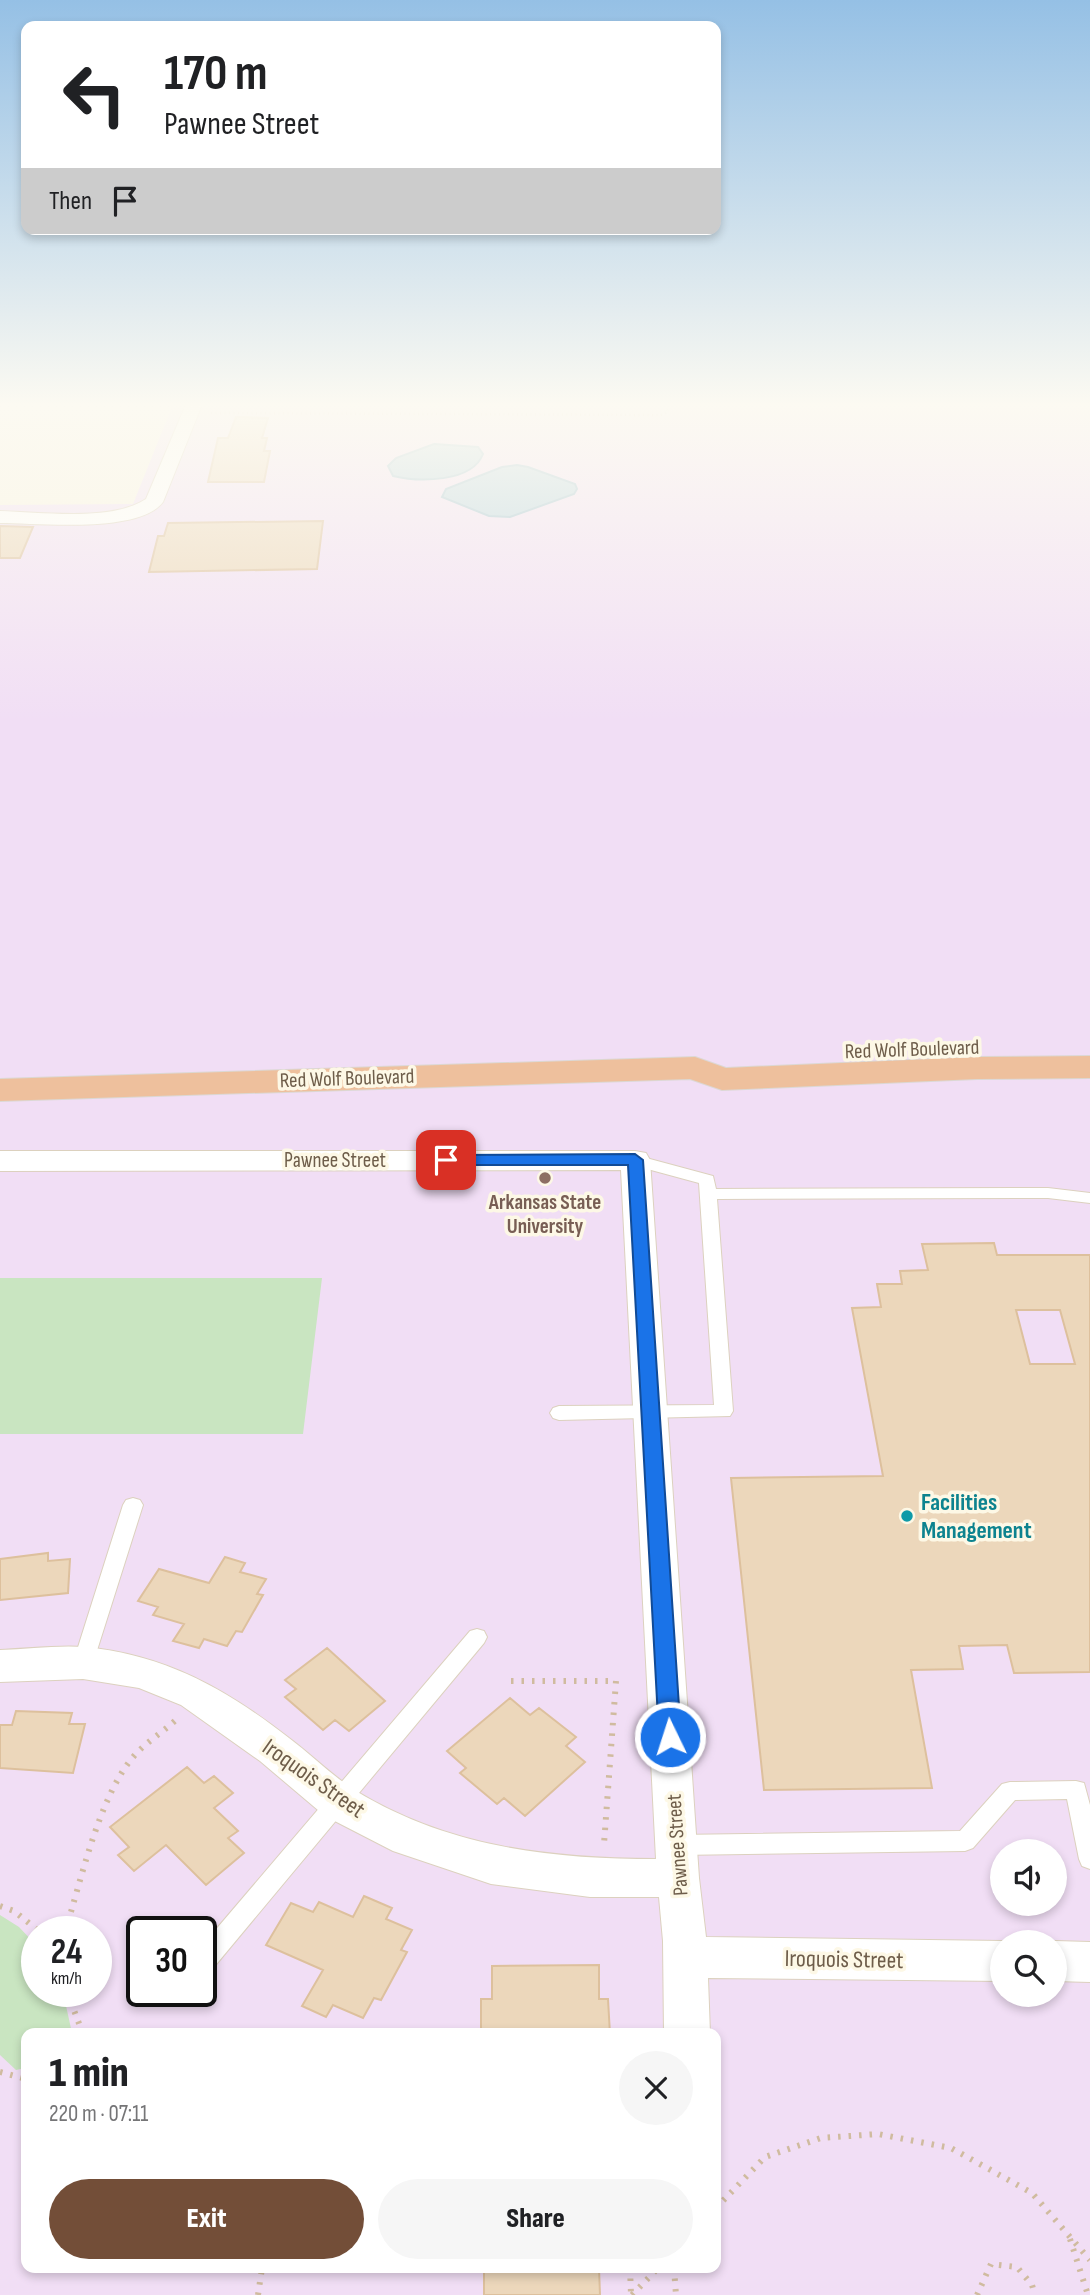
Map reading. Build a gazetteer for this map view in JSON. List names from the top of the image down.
{
  "streets": {
    "highway": ["Red Wolf Boulevard"],
    "street": ["Pawnee Street", "Iroquois Street"]
  },
  "crossings": [
    ["Pawnee Street", "Iroquois Street"]
  ],
  "places": ["Arkansas State University", "Facilities Management"],
  "page": {
    "turn": ["170 m", "Pawnee Street"],
    "then": "Then",
    "speed": "24 km/h",
    "limit": "30",
    "heading": ["1 min", "220 m · 07:11"],
    "buttons": ["Exit", "Share"]
  }
}
